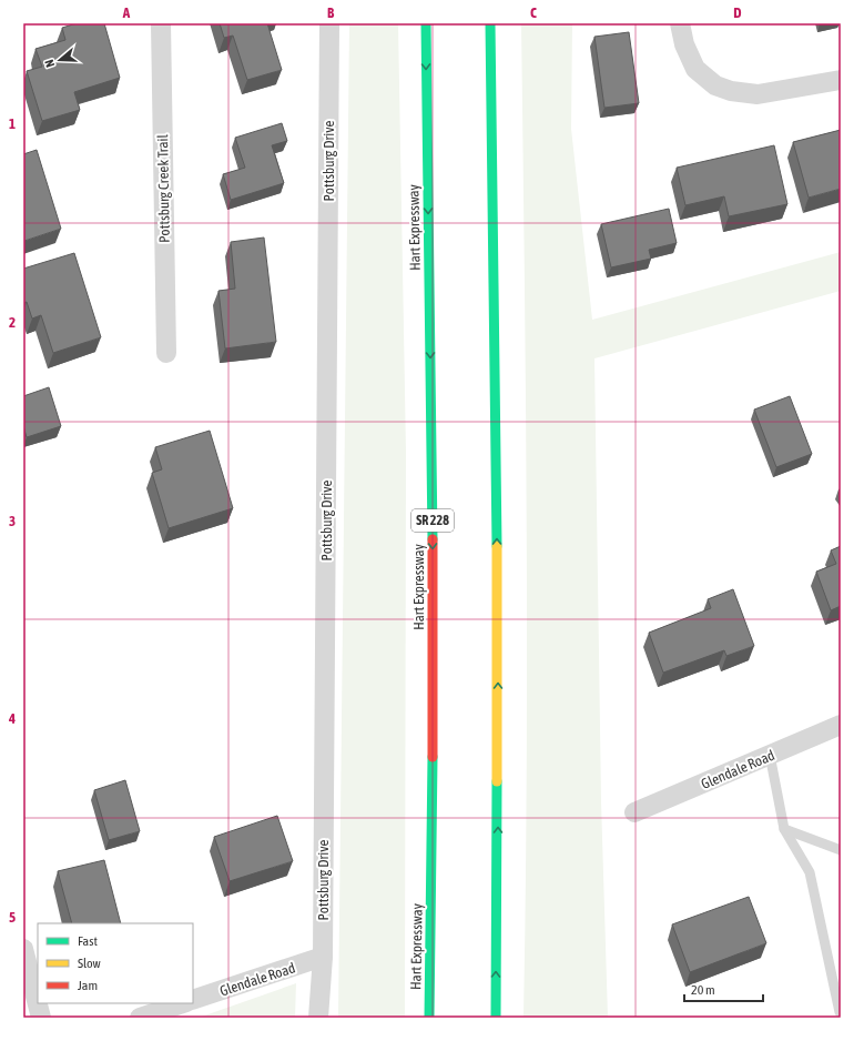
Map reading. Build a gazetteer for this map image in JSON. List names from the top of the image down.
{
  "streets": {
    "highway": ["Hart Expressway", "SR 228"],
    "street": ["Pottsburg Drive", "Pottsburg Creek Trail", "Glendale Road"]
  },
  "crossings": [
    ["Pottsburg Drive", "Glendale Road"]
  ],
  "legend": ["Fast", "Slow", "Jam"],
  "scale_bar": "20 m",
  "north": "left",
  "grid": {
    "columns": [
      "A",
      "B",
      "C",
      "D"
    ],
    "rows": [
      "1",
      "2",
      "3",
      "4",
      "5"
    ]
  }
}
